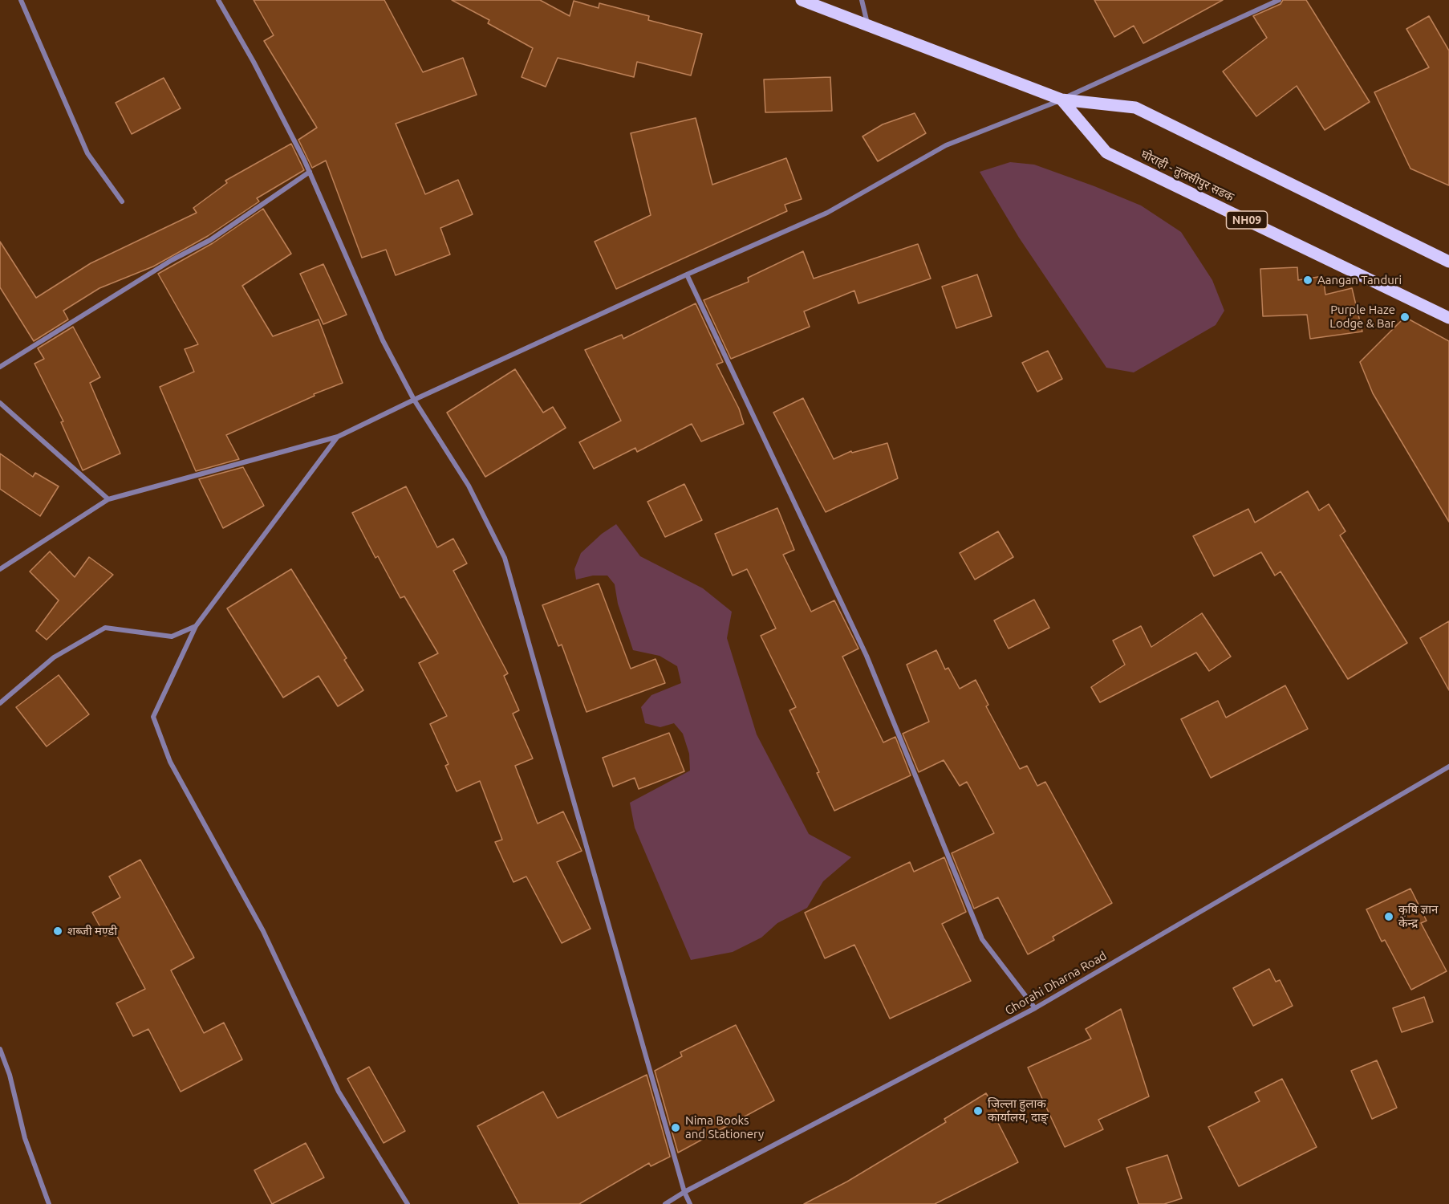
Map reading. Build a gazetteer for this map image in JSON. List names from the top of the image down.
{
  "streets": {
    "main road": ["घोराही - तुलसीपुर सडक", "NH09"],
    "street": ["Ghorahi Dharna Road"]
  },
  "places": [
    "Aangan Tanduri",
    "Purple Haze Lodge & Bar",
    "कृषि ज्ञान केन्द्र",
    "शब्जी मण्डी",
    "जिल्ला हुलाक कार्यालय, दाङ्",
    "Nima Books and Stationery"
  ]
}
